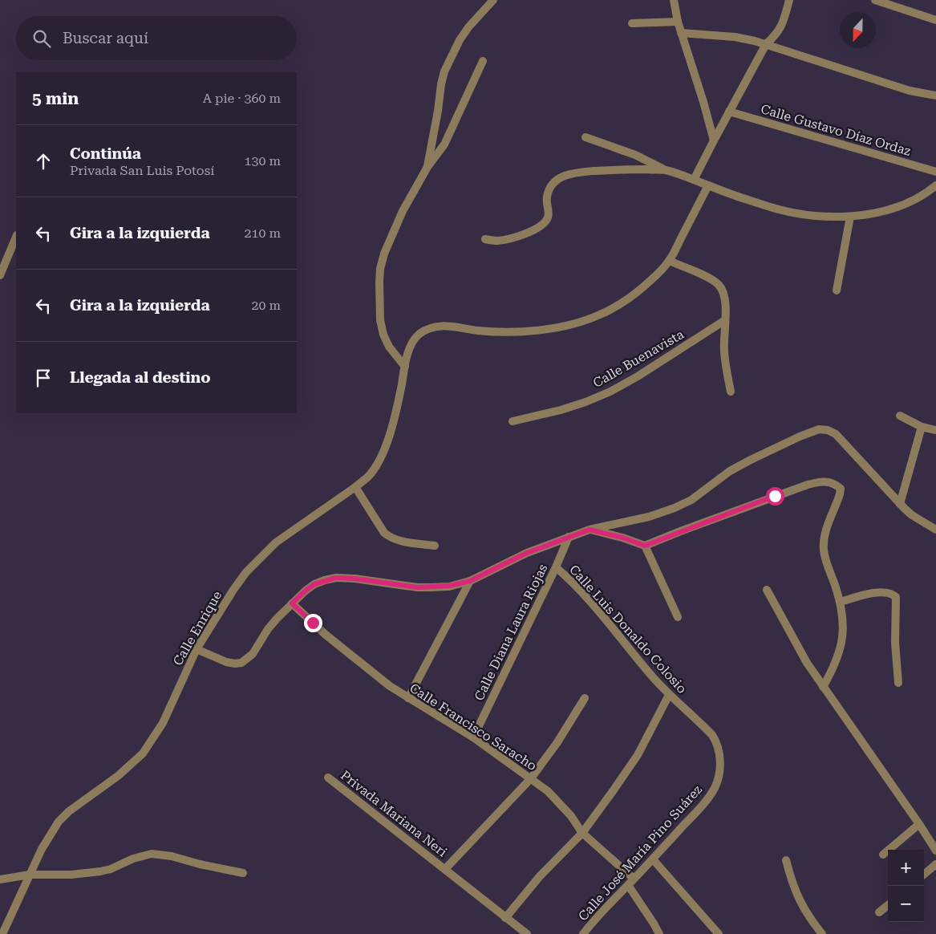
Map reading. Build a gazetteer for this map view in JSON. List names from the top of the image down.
{
  "streets": {
    "street": [
      "Calle Gustavo Díaz Ordaz",
      "Calle Buenavista",
      "Calle Enrique",
      "Calle Luis Donaldo Colosio",
      "Calle Diana Laura Riojas",
      "Calle Francisco Saracho",
      "Privada Mariana Neri",
      "Calle José María Pino Suárez"
    ]
  },
  "crossings": [
    ["Calle Luis Donaldo Colosio", "Calle Diana Laura Riojas"],
    ["Calle Luis Donaldo Colosio", "Calle José María Pino Suárez"],
    ["Calle Diana Laura Riojas", "Calle Francisco Saracho"],
    ["Calle Francisco Saracho", "Calle José María Pino Suárez"]
  ],
  "north": "bottom",
  "page": {
    "search": "Buscar aquí",
    "heading": ["5 min", "A pie · 360 m"],
    "list": [
      ["Continúa", "Privada San Luis Potosí", "130 m"],
      ["Gira a la izquierda", "210 m"],
      ["Gira a la izquierda", "20 m"],
      "Llegada al destino"
    ],
    "map_buttons": ["+", "−"]
  }
}
